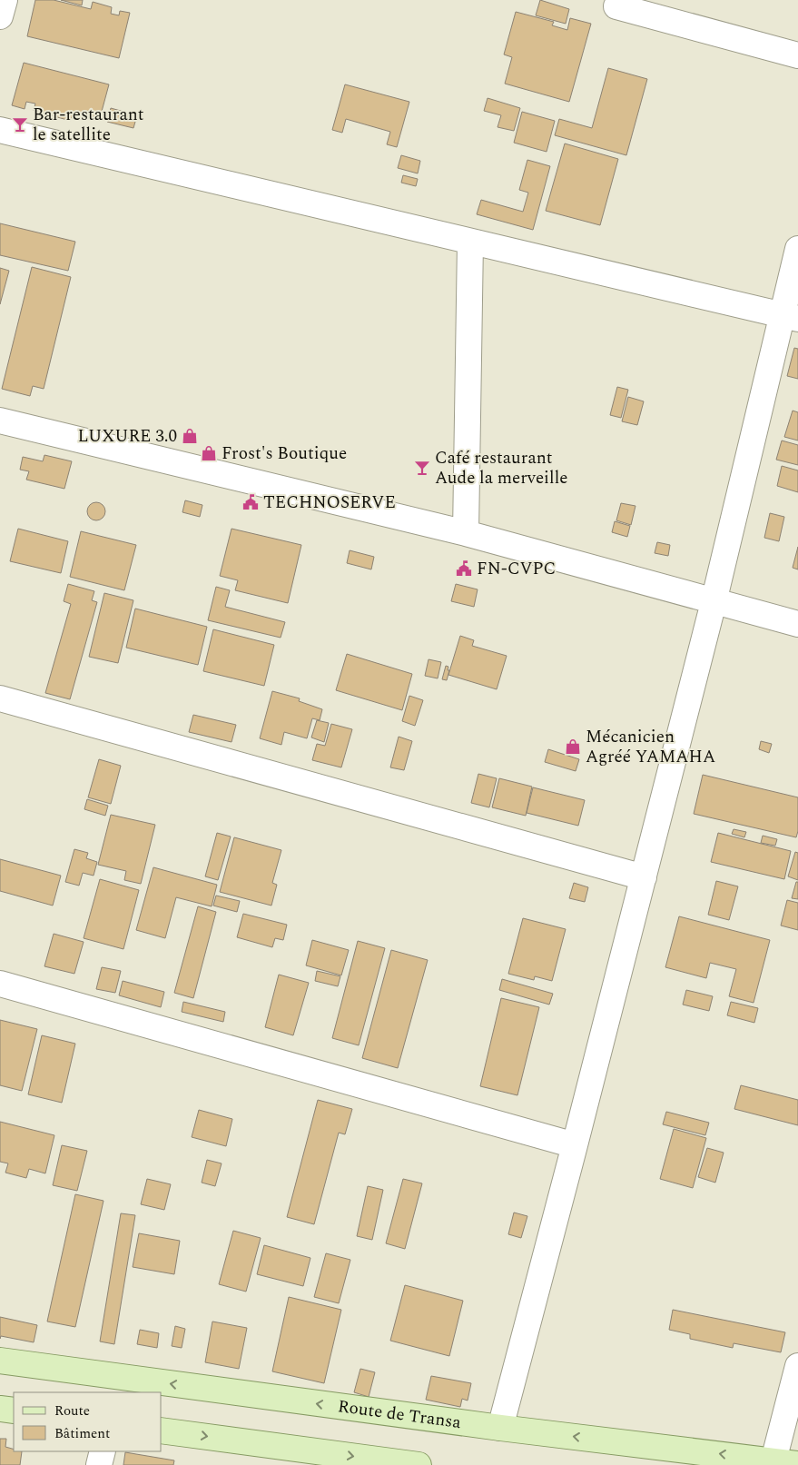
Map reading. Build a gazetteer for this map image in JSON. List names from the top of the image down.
{
  "streets": {
    "main road": ["Route de Transa"]
  },
  "places": {
    "bar": ["Bar-restaurant le satellite", "Café restaurant Aude la merveille"],
    "shop": ["LUXURE 3.0", "Frost's Boutique", "Mécanicien Agréé YAMAHA"],
    "public building": ["TECHNOSERVE", "FN-CVPC"]
  },
  "legend": ["Route", "Bâtiment"]
}
